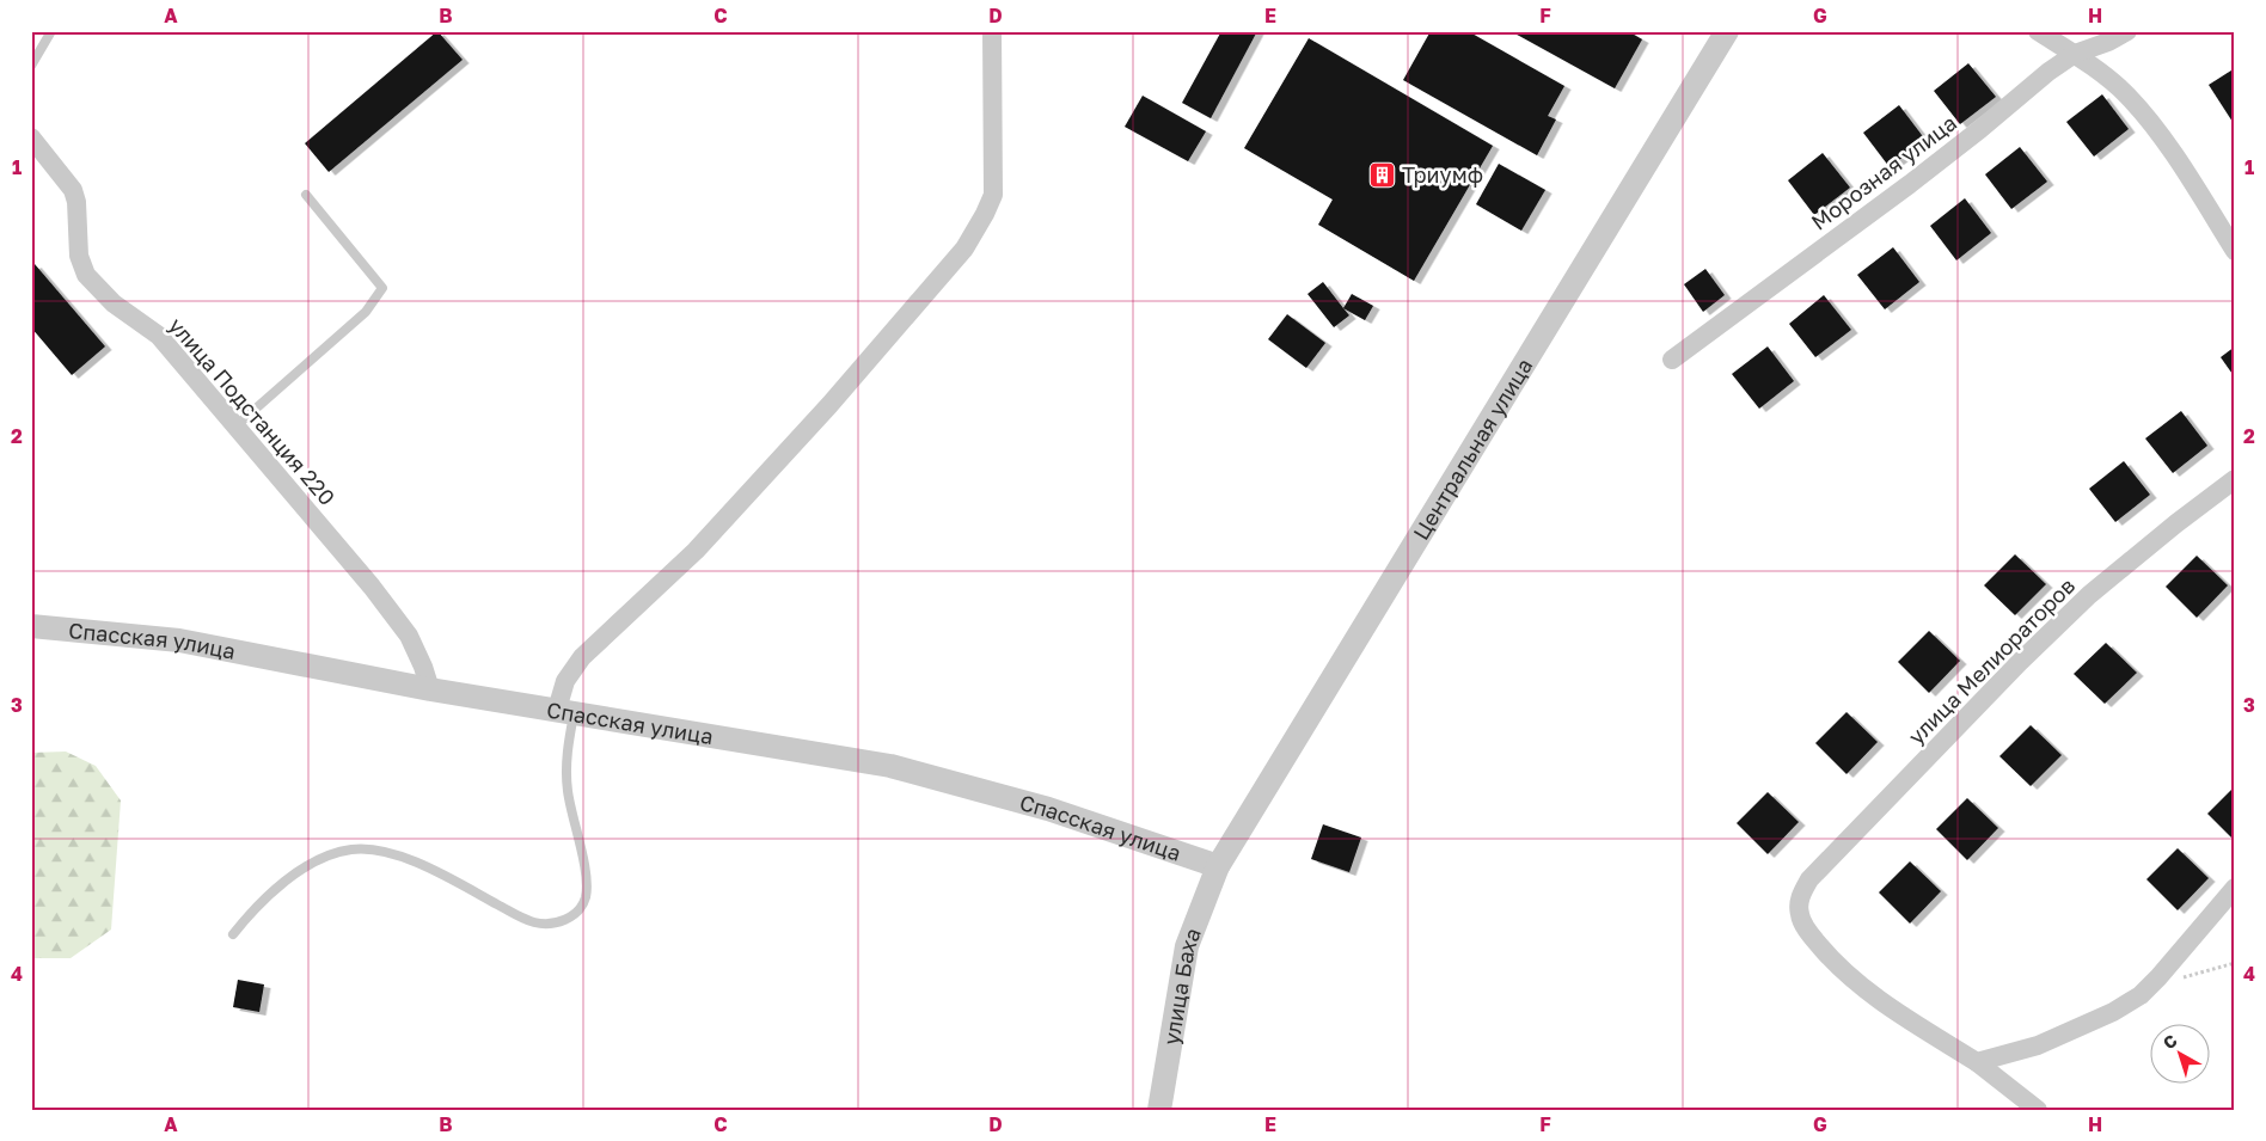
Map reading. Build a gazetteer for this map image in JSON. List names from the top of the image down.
{
  "streets": {
    "street": [
      "Морозная улица",
      "улица Подстанция 220",
      "Центральная улица",
      "Спасская улица",
      "улица Мелиораторов",
      "улица Баха"
    ]
  },
  "crossings": [
    ["улица Подстанция 220", "Спасская улица"],
    ["Центральная улица", "Спасская улица"],
    ["Центральная улица", "улица Баха"],
    ["Спасская улица", "улица Баха"]
  ],
  "places": {
    "building": ["Триумф"]
  },
  "north": "top left",
  "grid": {
    "columns": [
      "A",
      "B",
      "C",
      "D",
      "E",
      "F",
      "G",
      "H"
    ],
    "rows": [
      "1",
      "2",
      "3",
      "4"
    ]
  }
}
